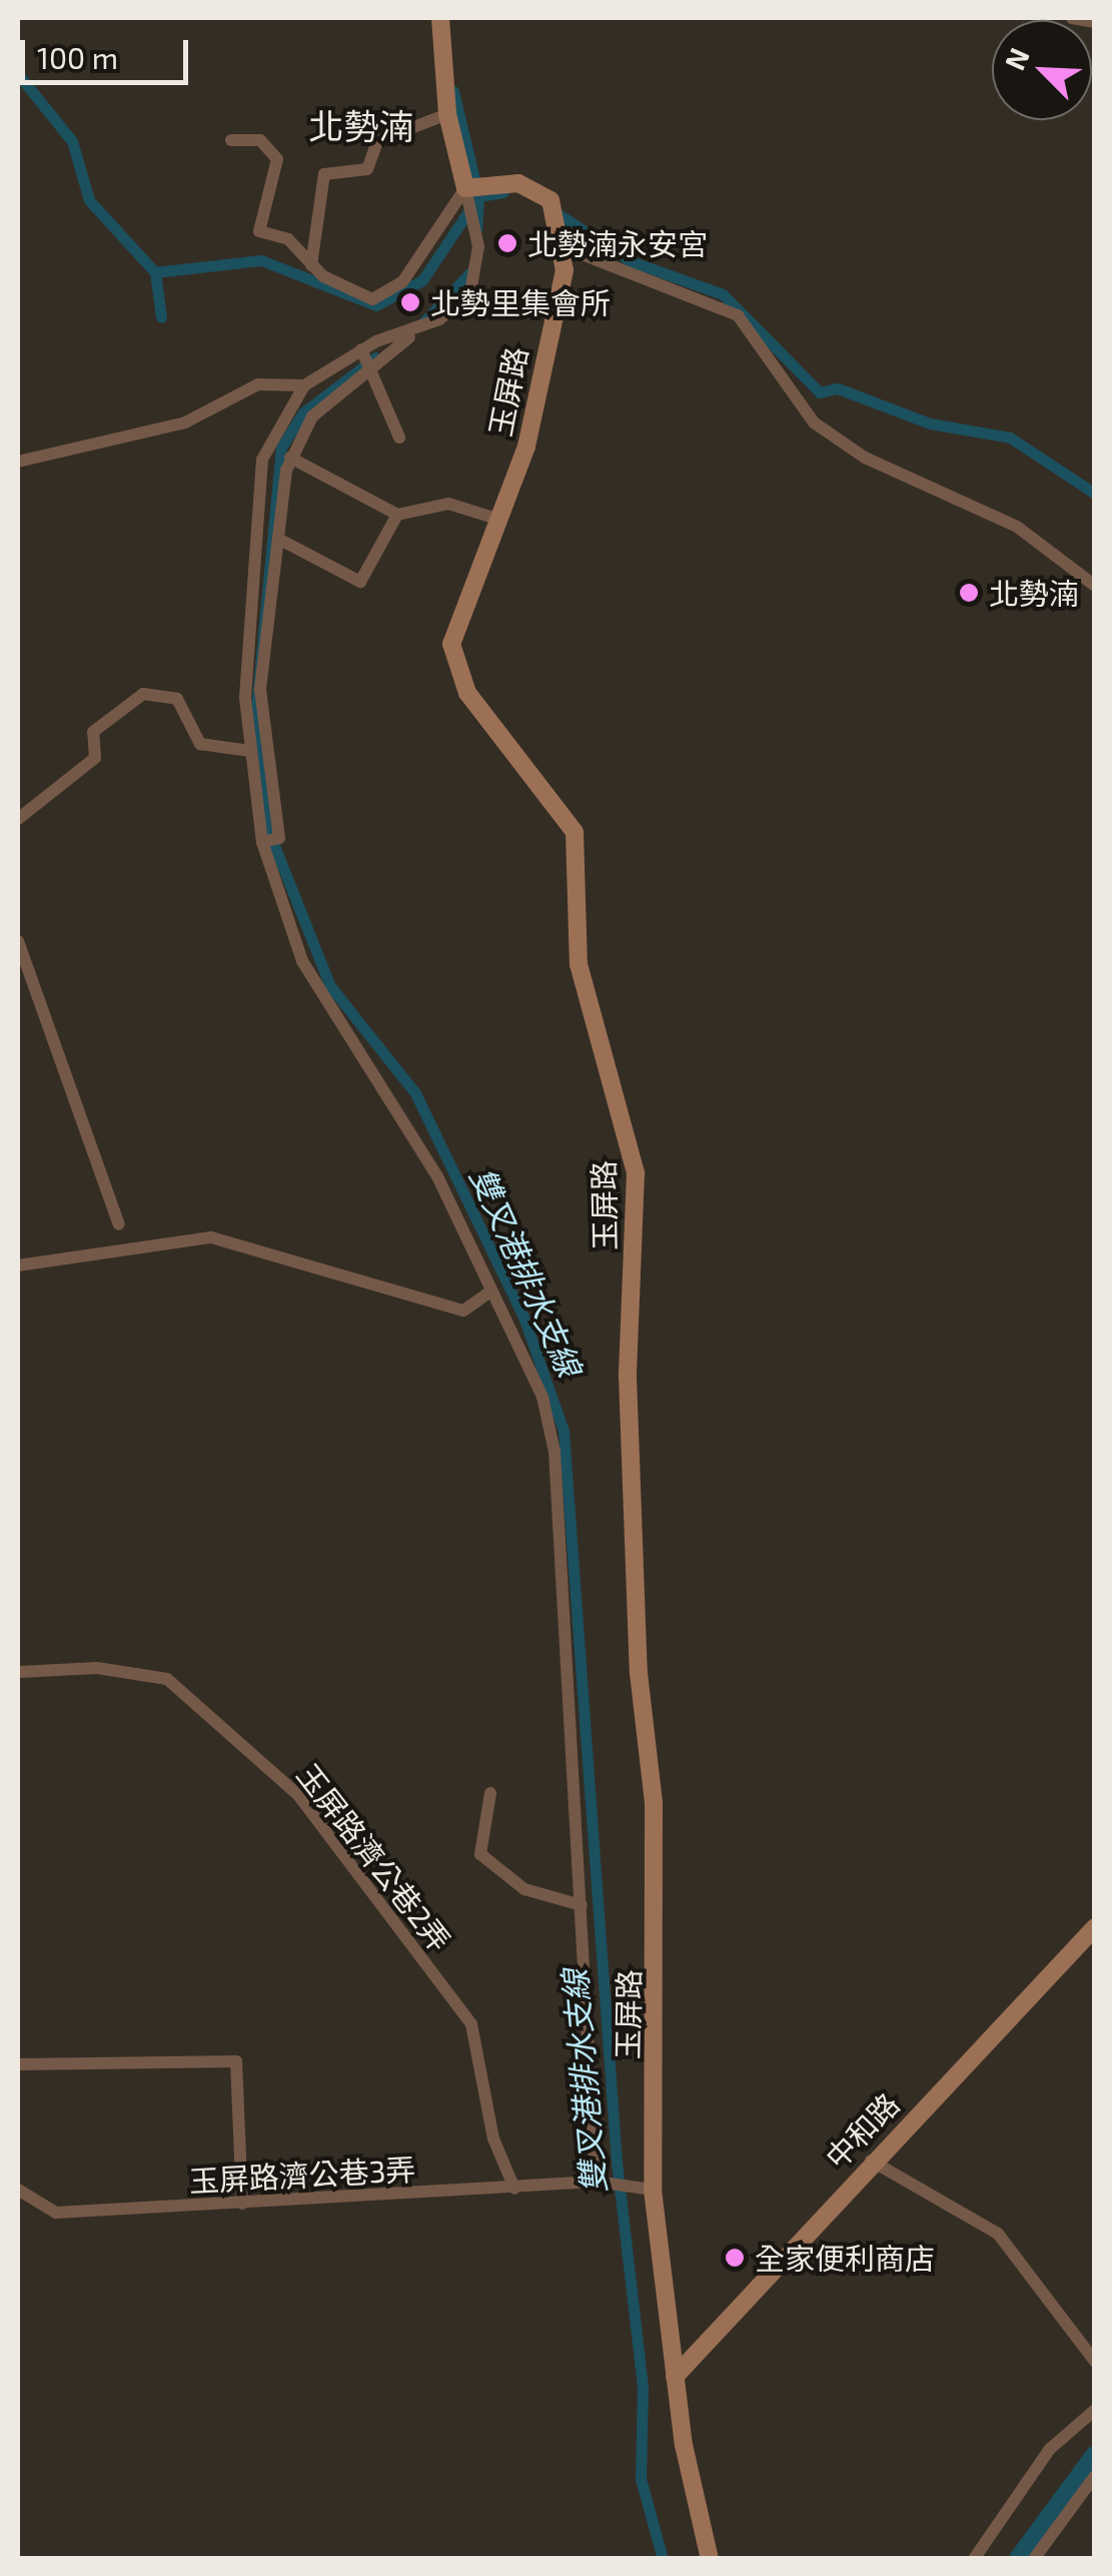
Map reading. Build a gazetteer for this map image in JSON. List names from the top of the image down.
{
  "streets": {
    "street": [
      "玉屏路",
      "玉屏路濟公巷2弄",
      "中和路",
      "玉屏路濟公巷3弄"
    ]
  },
  "crossings": [
    ["玉屏路", "中和路"],
    ["玉屏路", "玉屏路濟公巷3弄"],
    ["玉屏路濟公巷2弄", "玉屏路濟公巷3弄"]
  ],
  "districts": ["北勢湳"],
  "water": ["雙叉港排水支線"],
  "places": [
    "北勢湳永安宮",
    "北勢里集會所",
    "北勢湳",
    "全家便利商店"
  ],
  "scale_bar": "100 m",
  "north": "top left"
}
